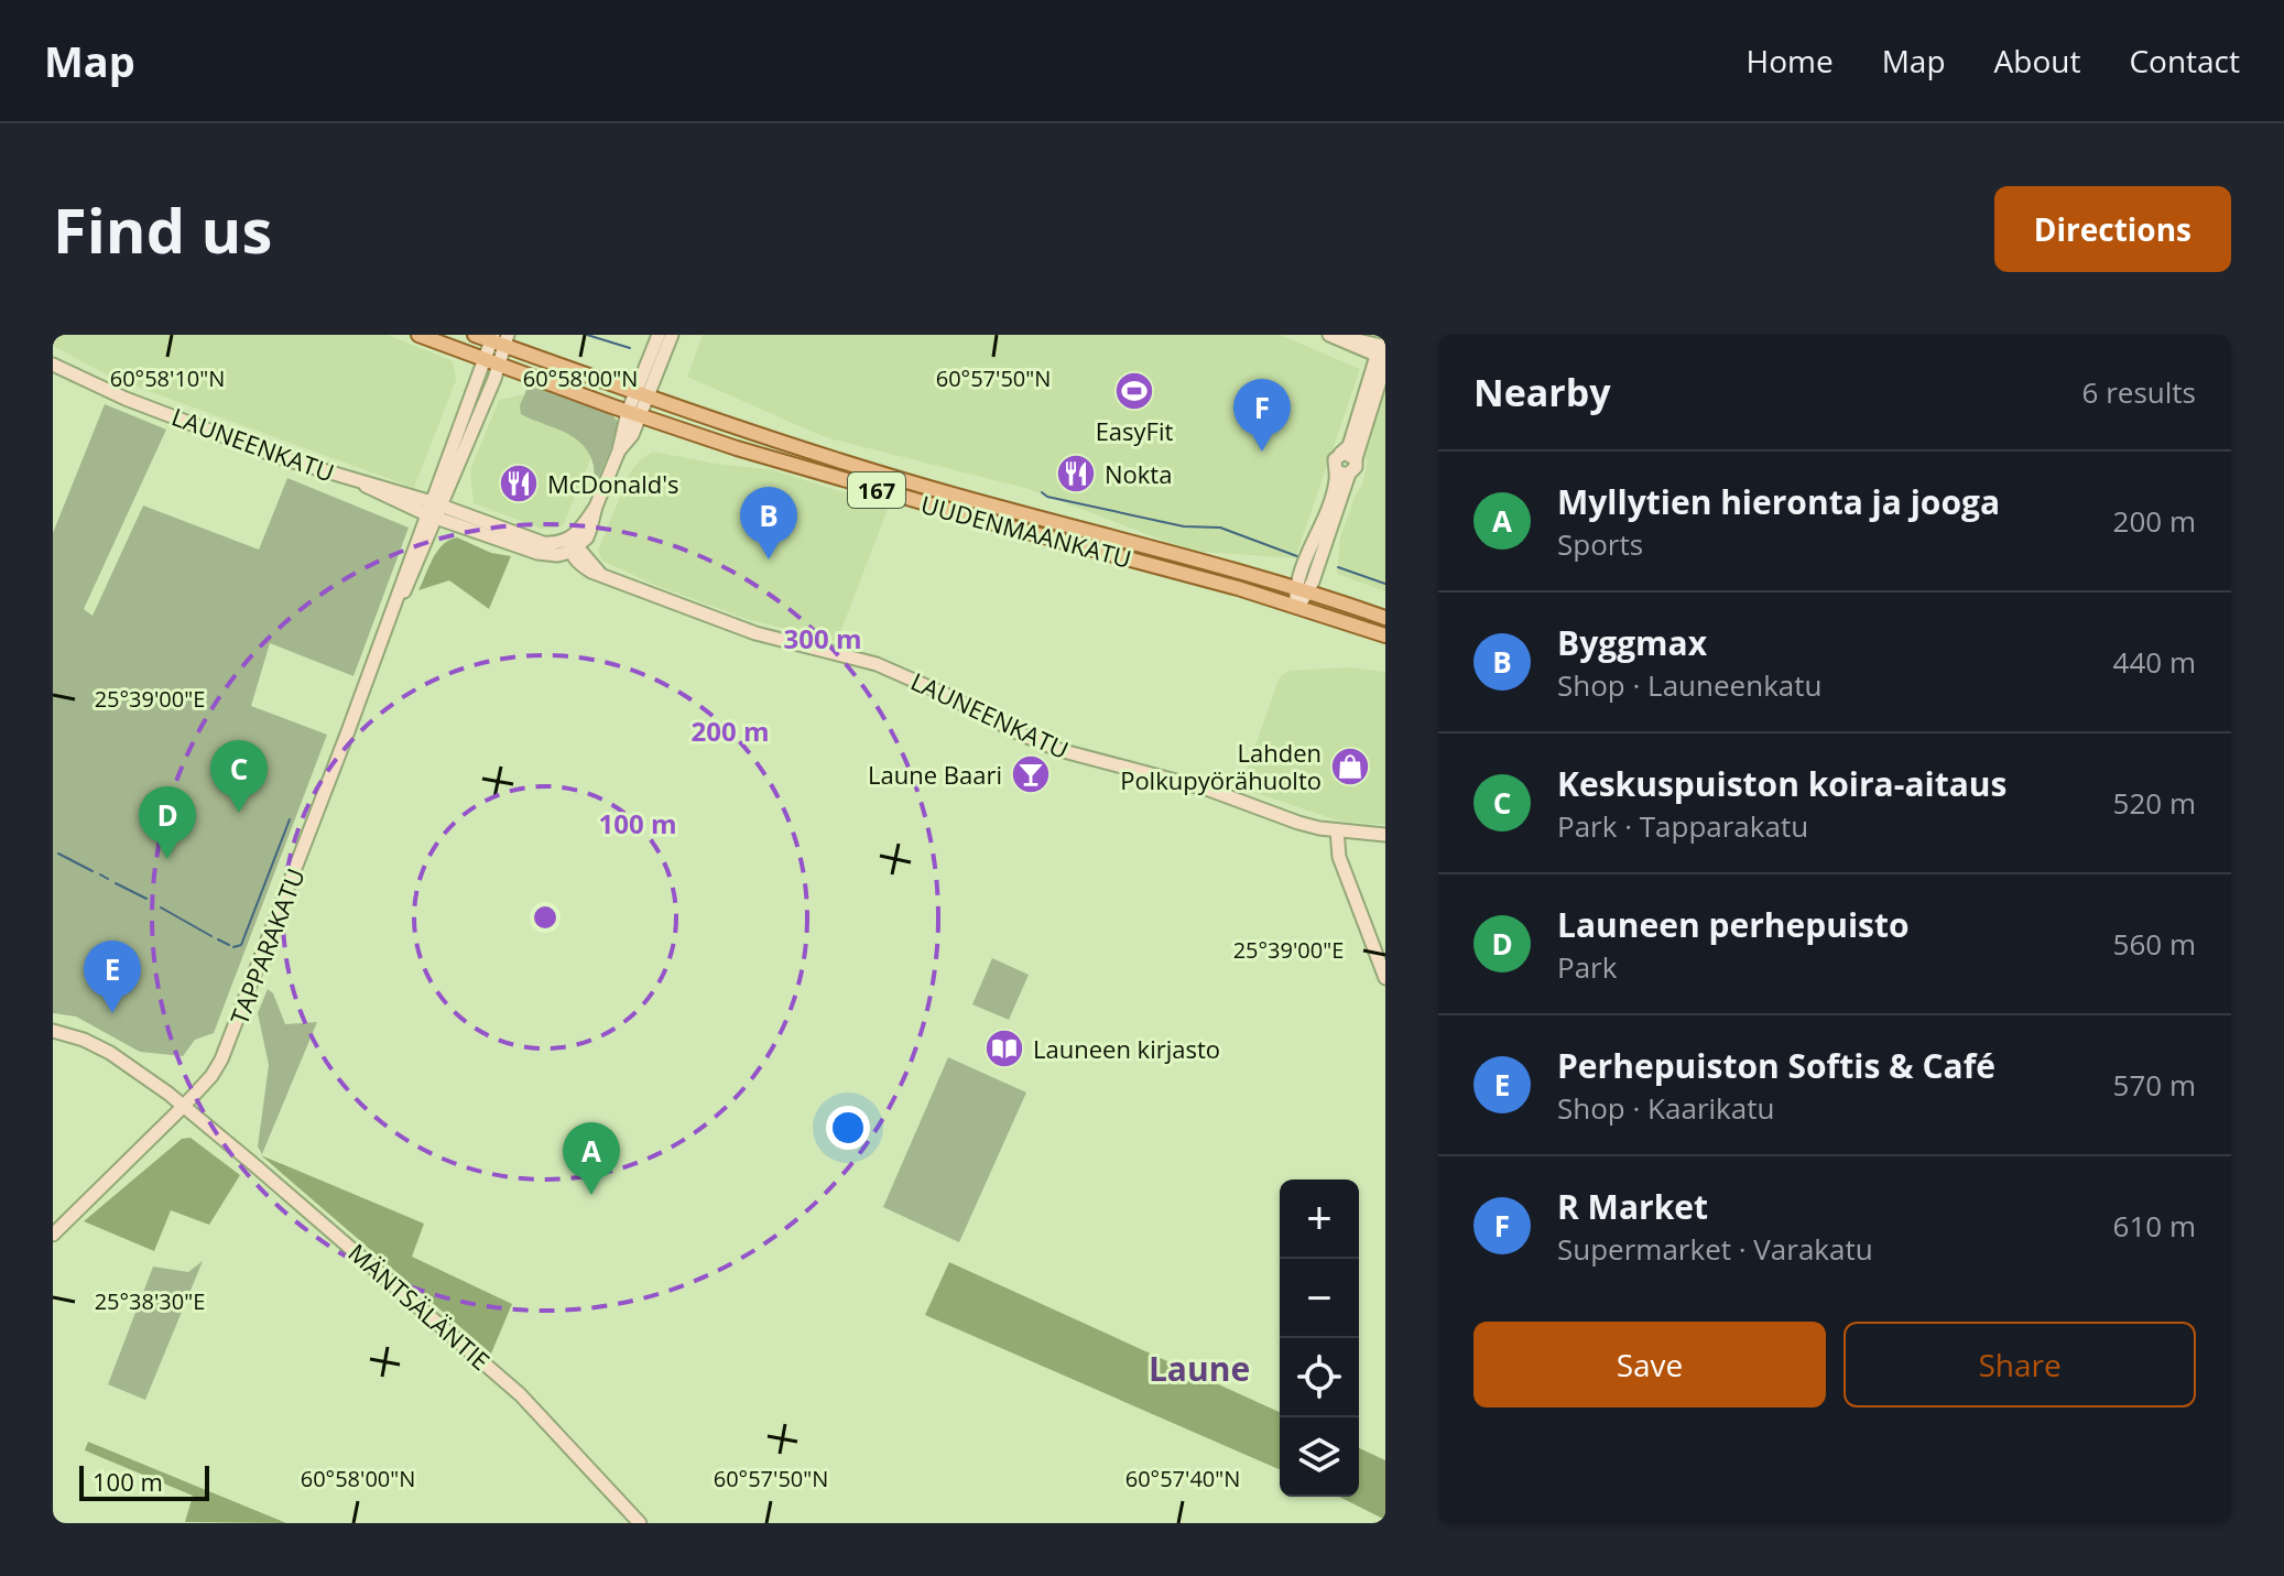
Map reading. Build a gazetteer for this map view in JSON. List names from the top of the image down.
{
  "streets": {
    "main road": ["167", "UUDENMAANKATU"],
    "street": ["LAUNEENKATU", "TAPPARAKATU", "MÄNTSÄLÄNTIE"]
  },
  "crossings": [
    ["LAUNEENKATU", "TAPPARAKATU"],
    ["UUDENMAANKATU", "TAPPARAKATU"],
    ["TAPPARAKATU", "MÄNTSÄLÄNTIE"]
  ],
  "districts": ["Laune"],
  "places": {
    "sports": ["EasyFit"],
    "restaurant": ["Nokta", "McDonald's"],
    "shop": ["Lahden Polkupyörähuolto"],
    "bar": ["Laune Baari"],
    "library": ["Launeen kirjasto"]
  },
  "scale_bar": "100 m",
  "page": {
    "header": "Map",
    "nav": [
      "Home",
      "Map",
      "About",
      "Contact"
    ],
    "buttons": [
      "Directions",
      ["Save", "Share"]
    ],
    "title": "Find us",
    "heading": ["Nearby", "6 results"],
    "pins": [
      "F",
      "B",
      "C",
      "D",
      "E",
      "A"
    ],
    "list": [
      {
        "mark": "A",
        "name": "Myllytien hieronta ja jooga",
        "note": "Sports",
        "value": "200 m"
      },
      {
        "mark": "B",
        "name": "Byggmax",
        "note": "Shop · Launeenkatu",
        "value": "440 m"
      },
      {
        "mark": "C",
        "name": "Keskuspuiston koira-aitaus",
        "note": "Park · Tapparakatu",
        "value": "520 m"
      },
      {
        "mark": "D",
        "name": "Launeen perhepuisto",
        "note": "Park",
        "value": "560 m"
      },
      {
        "mark": "E",
        "name": "Perhepuiston Softis & Café",
        "note": "Shop · Kaarikatu",
        "value": "570 m"
      },
      {
        "mark": "F",
        "name": "R Market",
        "note": "Supermarket · Varakatu",
        "value": "610 m"
      }
    ],
    "map_buttons": ["+", "−"],
    "scale": "100 m"
  },
  "coordinates": [
    "60°58'10\"N",
    "60°58'00\"N",
    "60°57'50\"N",
    "25°39'00\"E",
    "25°38'30\"E",
    "60°57'40\"N"
  ],
  "rings": ["300 m", "200 m", "100 m"]
}
